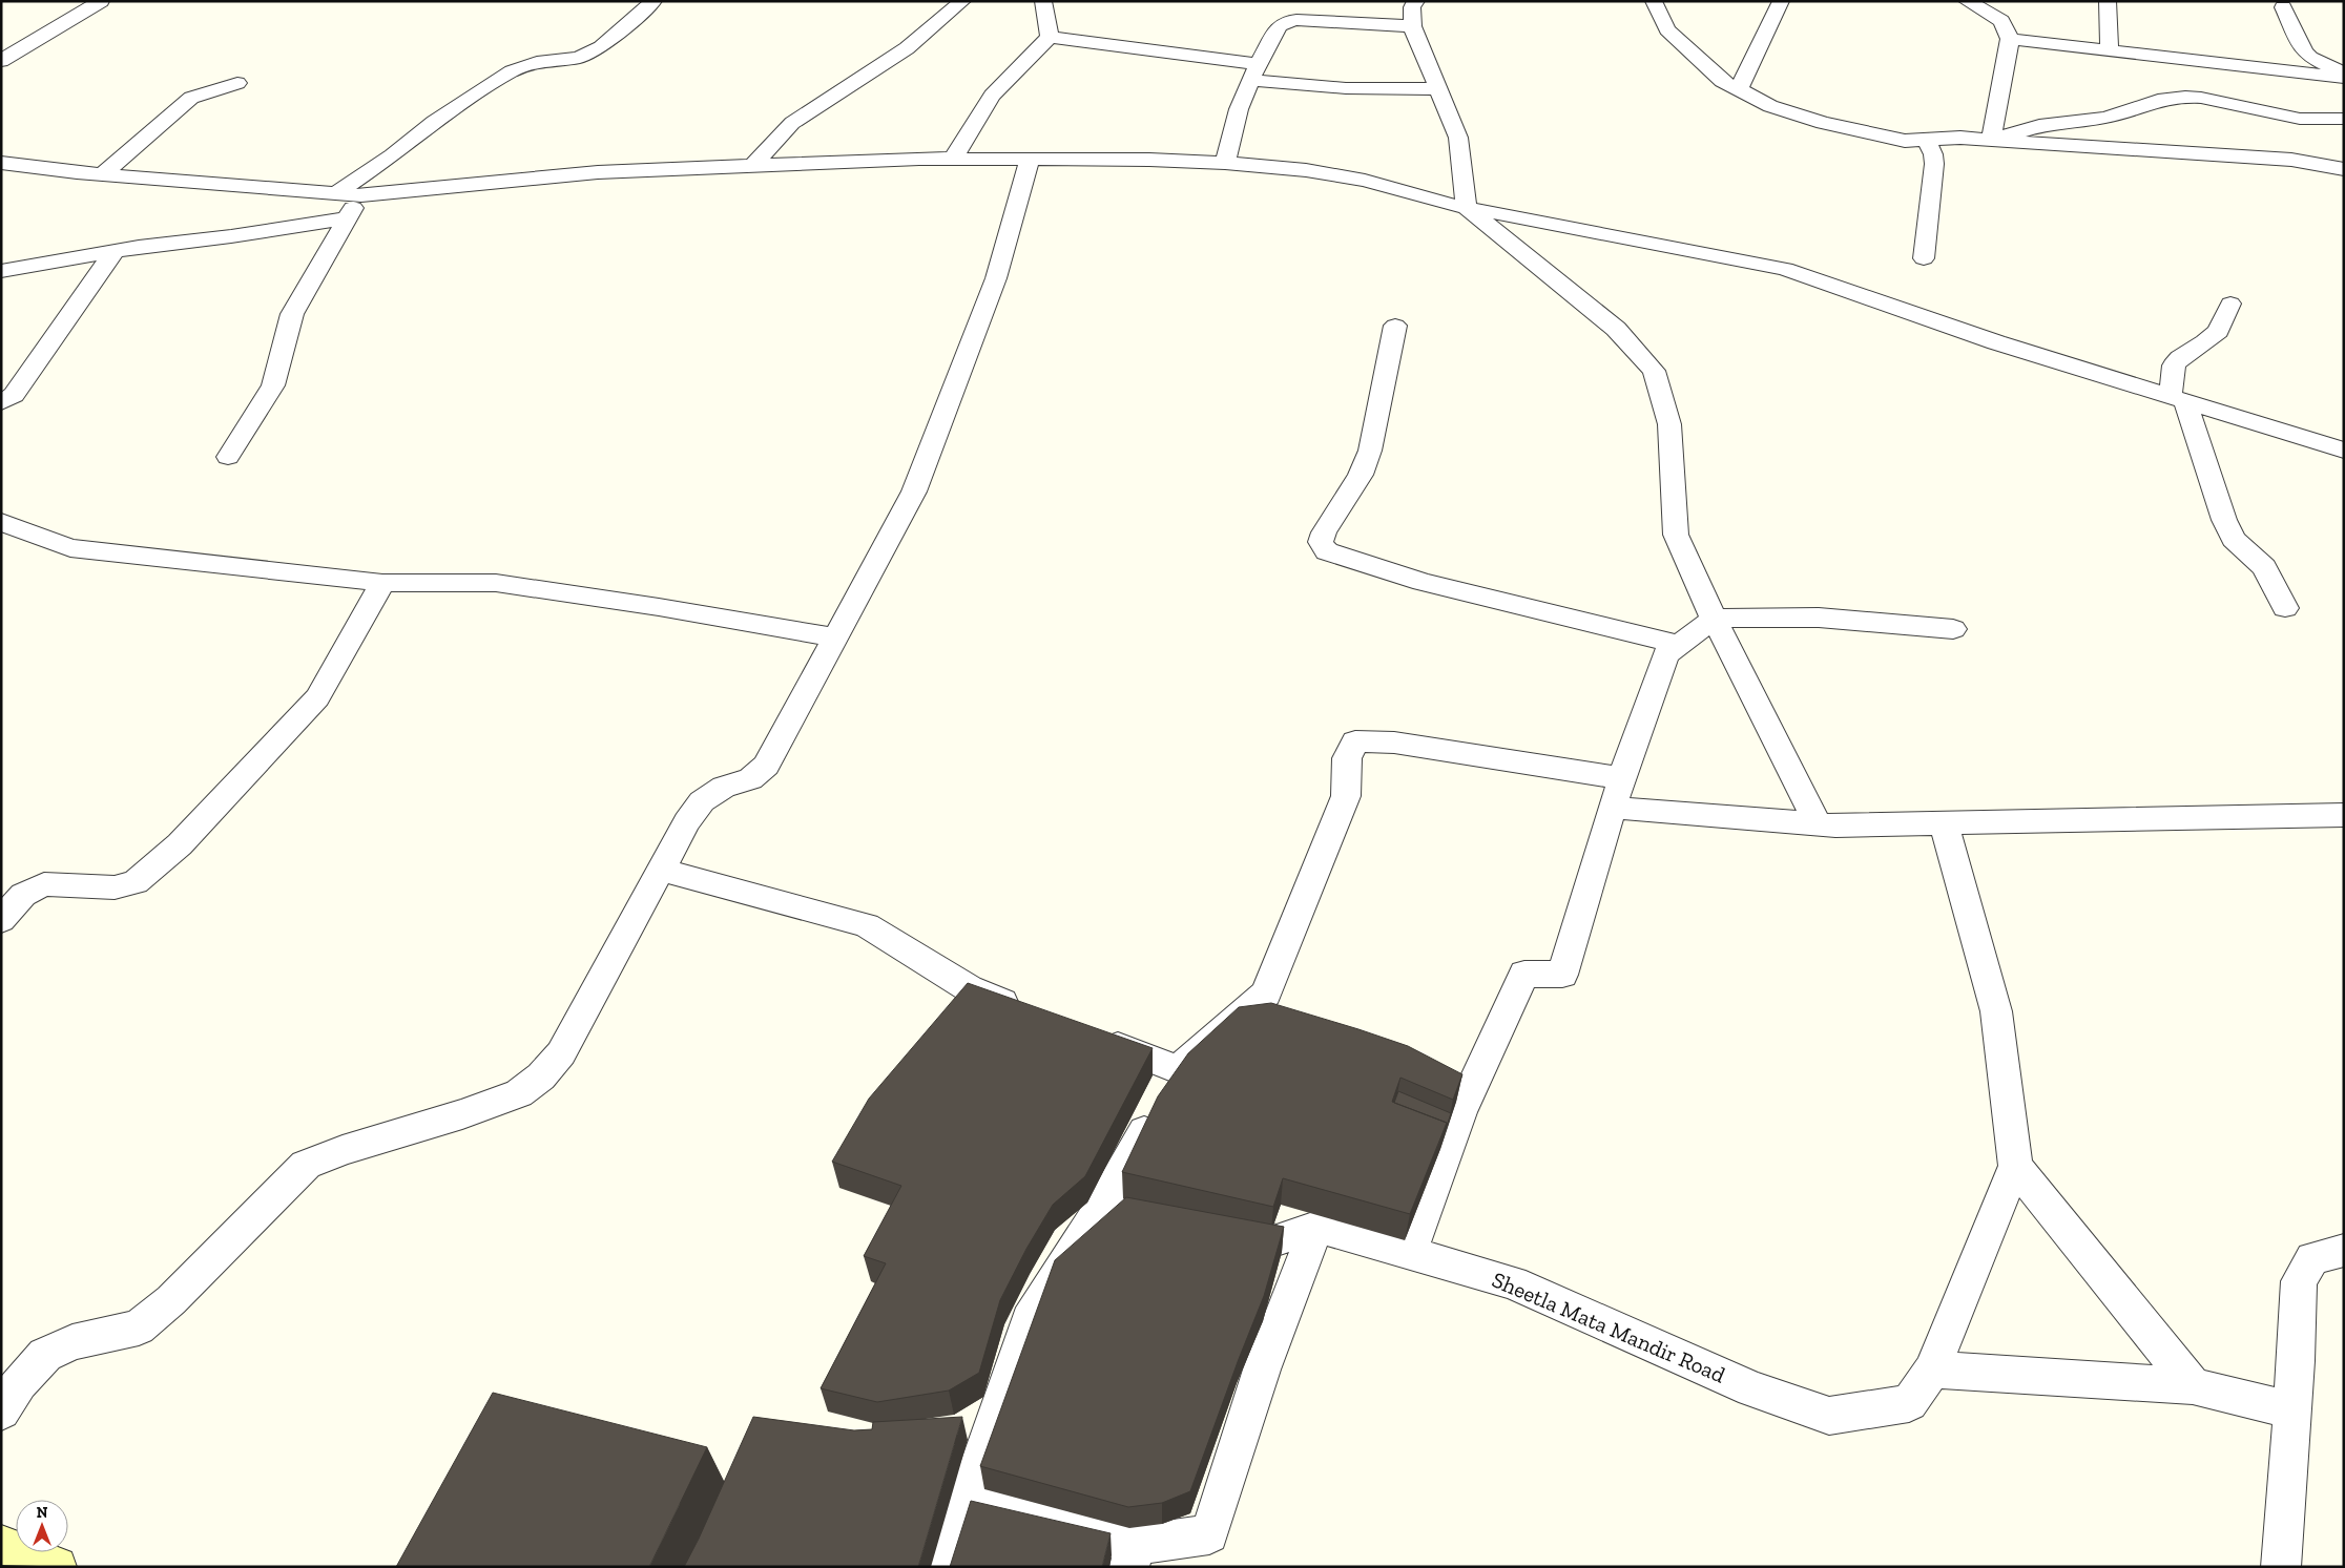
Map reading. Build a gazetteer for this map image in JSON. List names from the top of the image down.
{
  "streets": {
    "street": ["Sheetla Mata Mandir Road"]
  },
  "north": "top"
}
